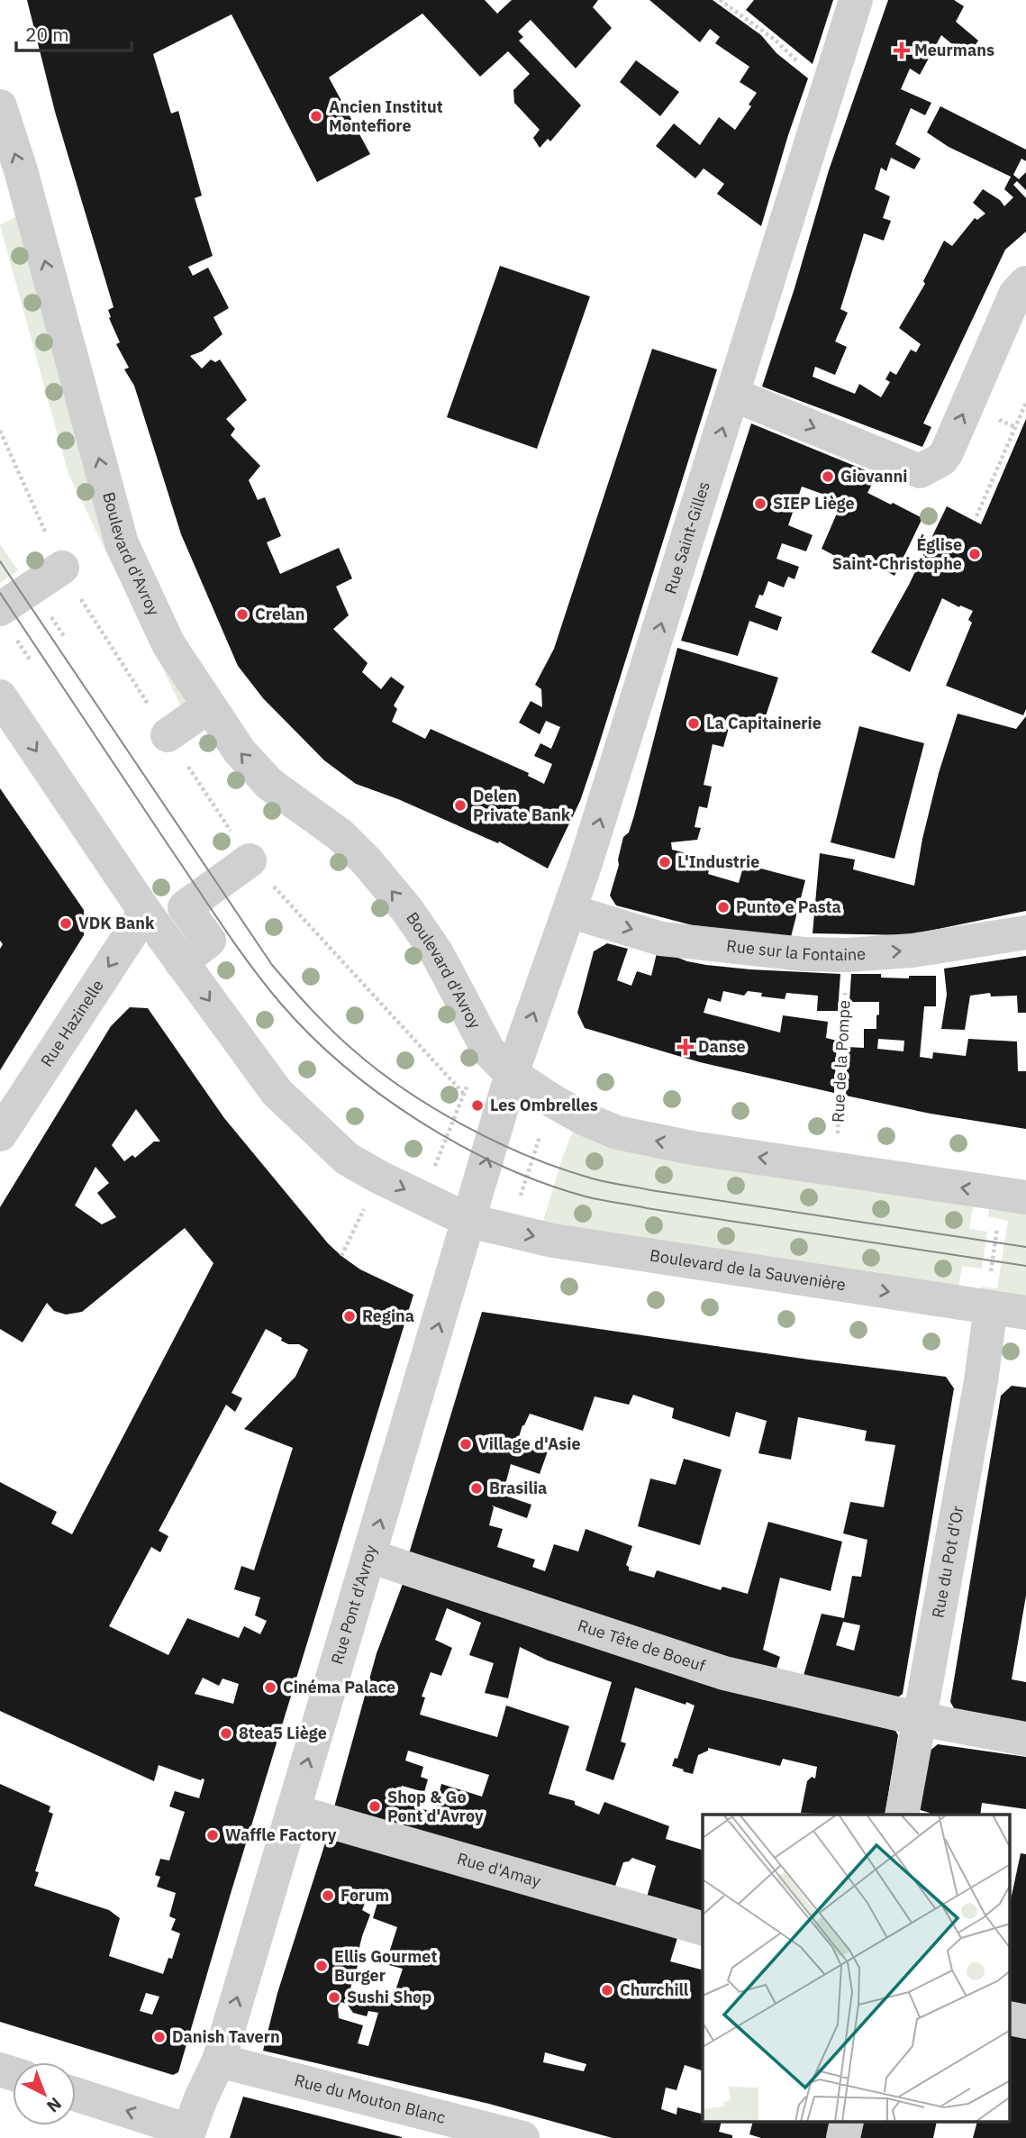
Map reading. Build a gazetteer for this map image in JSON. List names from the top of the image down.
{
  "streets": {
    "street": [
      "Rue Saint-Gilles",
      "Boulevard d'Avroy",
      "Rue sur la Fontaine",
      "Rue Hazinelle",
      "Boulevard de la Sauvenière",
      "Rue du Pot d'Or",
      "Rue Pont d'Avroy",
      "Rue Tête de Boeuf",
      "Rue d'Amay",
      "Rue du Mouton Blanc"
    ],
    "path": ["Rue de la Pompe"]
  },
  "crossings": [
    ["Rue Saint-Gilles", "Boulevard d'Avroy"],
    ["Rue Saint-Gilles", "Rue sur la Fontaine"],
    ["Rue sur la Fontaine", "Rue de la Pompe"],
    ["Boulevard de la Sauvenière", "Rue du Pot d'Or"],
    ["Boulevard de la Sauvenière", "Rue Pont d'Avroy"],
    ["Rue du Pot d'Or", "Rue Tête de Boeuf"],
    ["Rue Pont d'Avroy", "Rue Tête de Boeuf"],
    ["Rue Pont d'Avroy", "Rue d'Amay"],
    ["Rue Pont d'Avroy", "Rue du Mouton Blanc"]
  ],
  "one_way": ["Rue Saint-Gilles", "Rue Hazinelle", "Rue Pont d'Avroy"],
  "places": {
    "health": ["Meurmans", "Danse"],
    "other": [
      "Ancien Institut Montefiore",
      "Giovanni",
      "SIEP Liège",
      "Église Saint-Christophe",
      "Crelan",
      "La Capitainerie",
      "Delen Private Bank",
      "L'Industrie",
      "Punto e Pasta",
      "VDK Bank",
      "Les Ombrelles",
      "Regina",
      "Village d'Asie",
      "Brasilia",
      "Cinéma Palace",
      "8tea5 Liège",
      "Shop & Go Pont d'Avroy",
      "Waffle Factory",
      "Forum",
      "Ellis Gourmet Burger",
      "Churchill",
      "Sushi Shop",
      "Danish Tavern"
    ]
  },
  "scale_bar": "20 m",
  "north": "bottom right"
}
